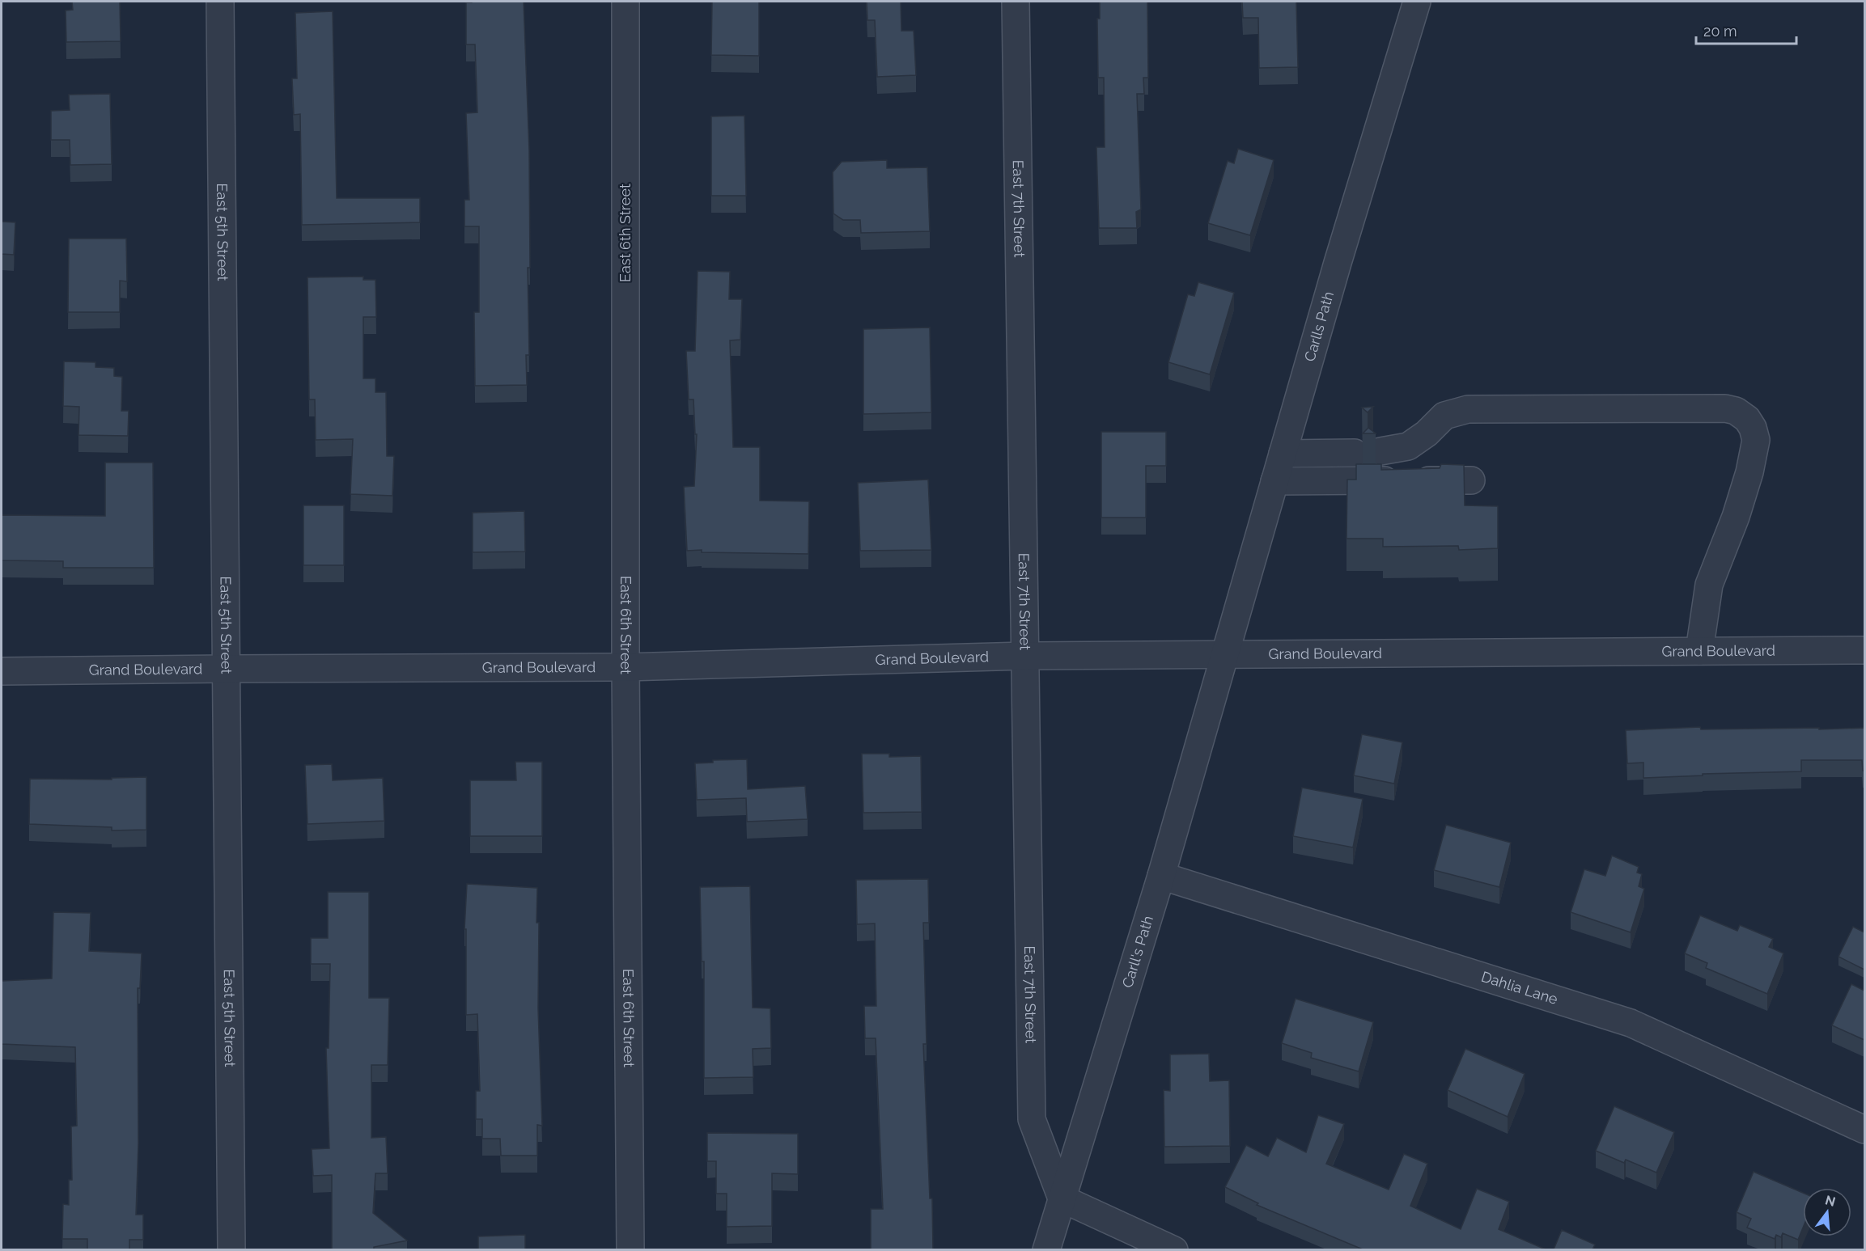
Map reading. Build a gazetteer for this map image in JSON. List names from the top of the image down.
{
  "streets": {
    "street": [
      "East 7th Street",
      "East 5th Street",
      "East 6th Street",
      "Carlls Path",
      "Grand Boulevard",
      "Carll's Path",
      "Dahlia Lane"
    ]
  },
  "crossings": [
    ["East 7th Street", "Grand Boulevard"],
    ["East 7th Street", "Carll's Path"],
    ["East 5th Street", "Grand Boulevard"],
    ["East 6th Street", "Grand Boulevard"],
    ["Carlls Path", "Grand Boulevard"],
    ["Carlls Path", "Carll's Path"],
    ["Grand Boulevard", "Carll's Path"],
    ["Carll's Path", "Dahlia Lane"]
  ],
  "scale_bar": "20 m",
  "north": "top"
}
